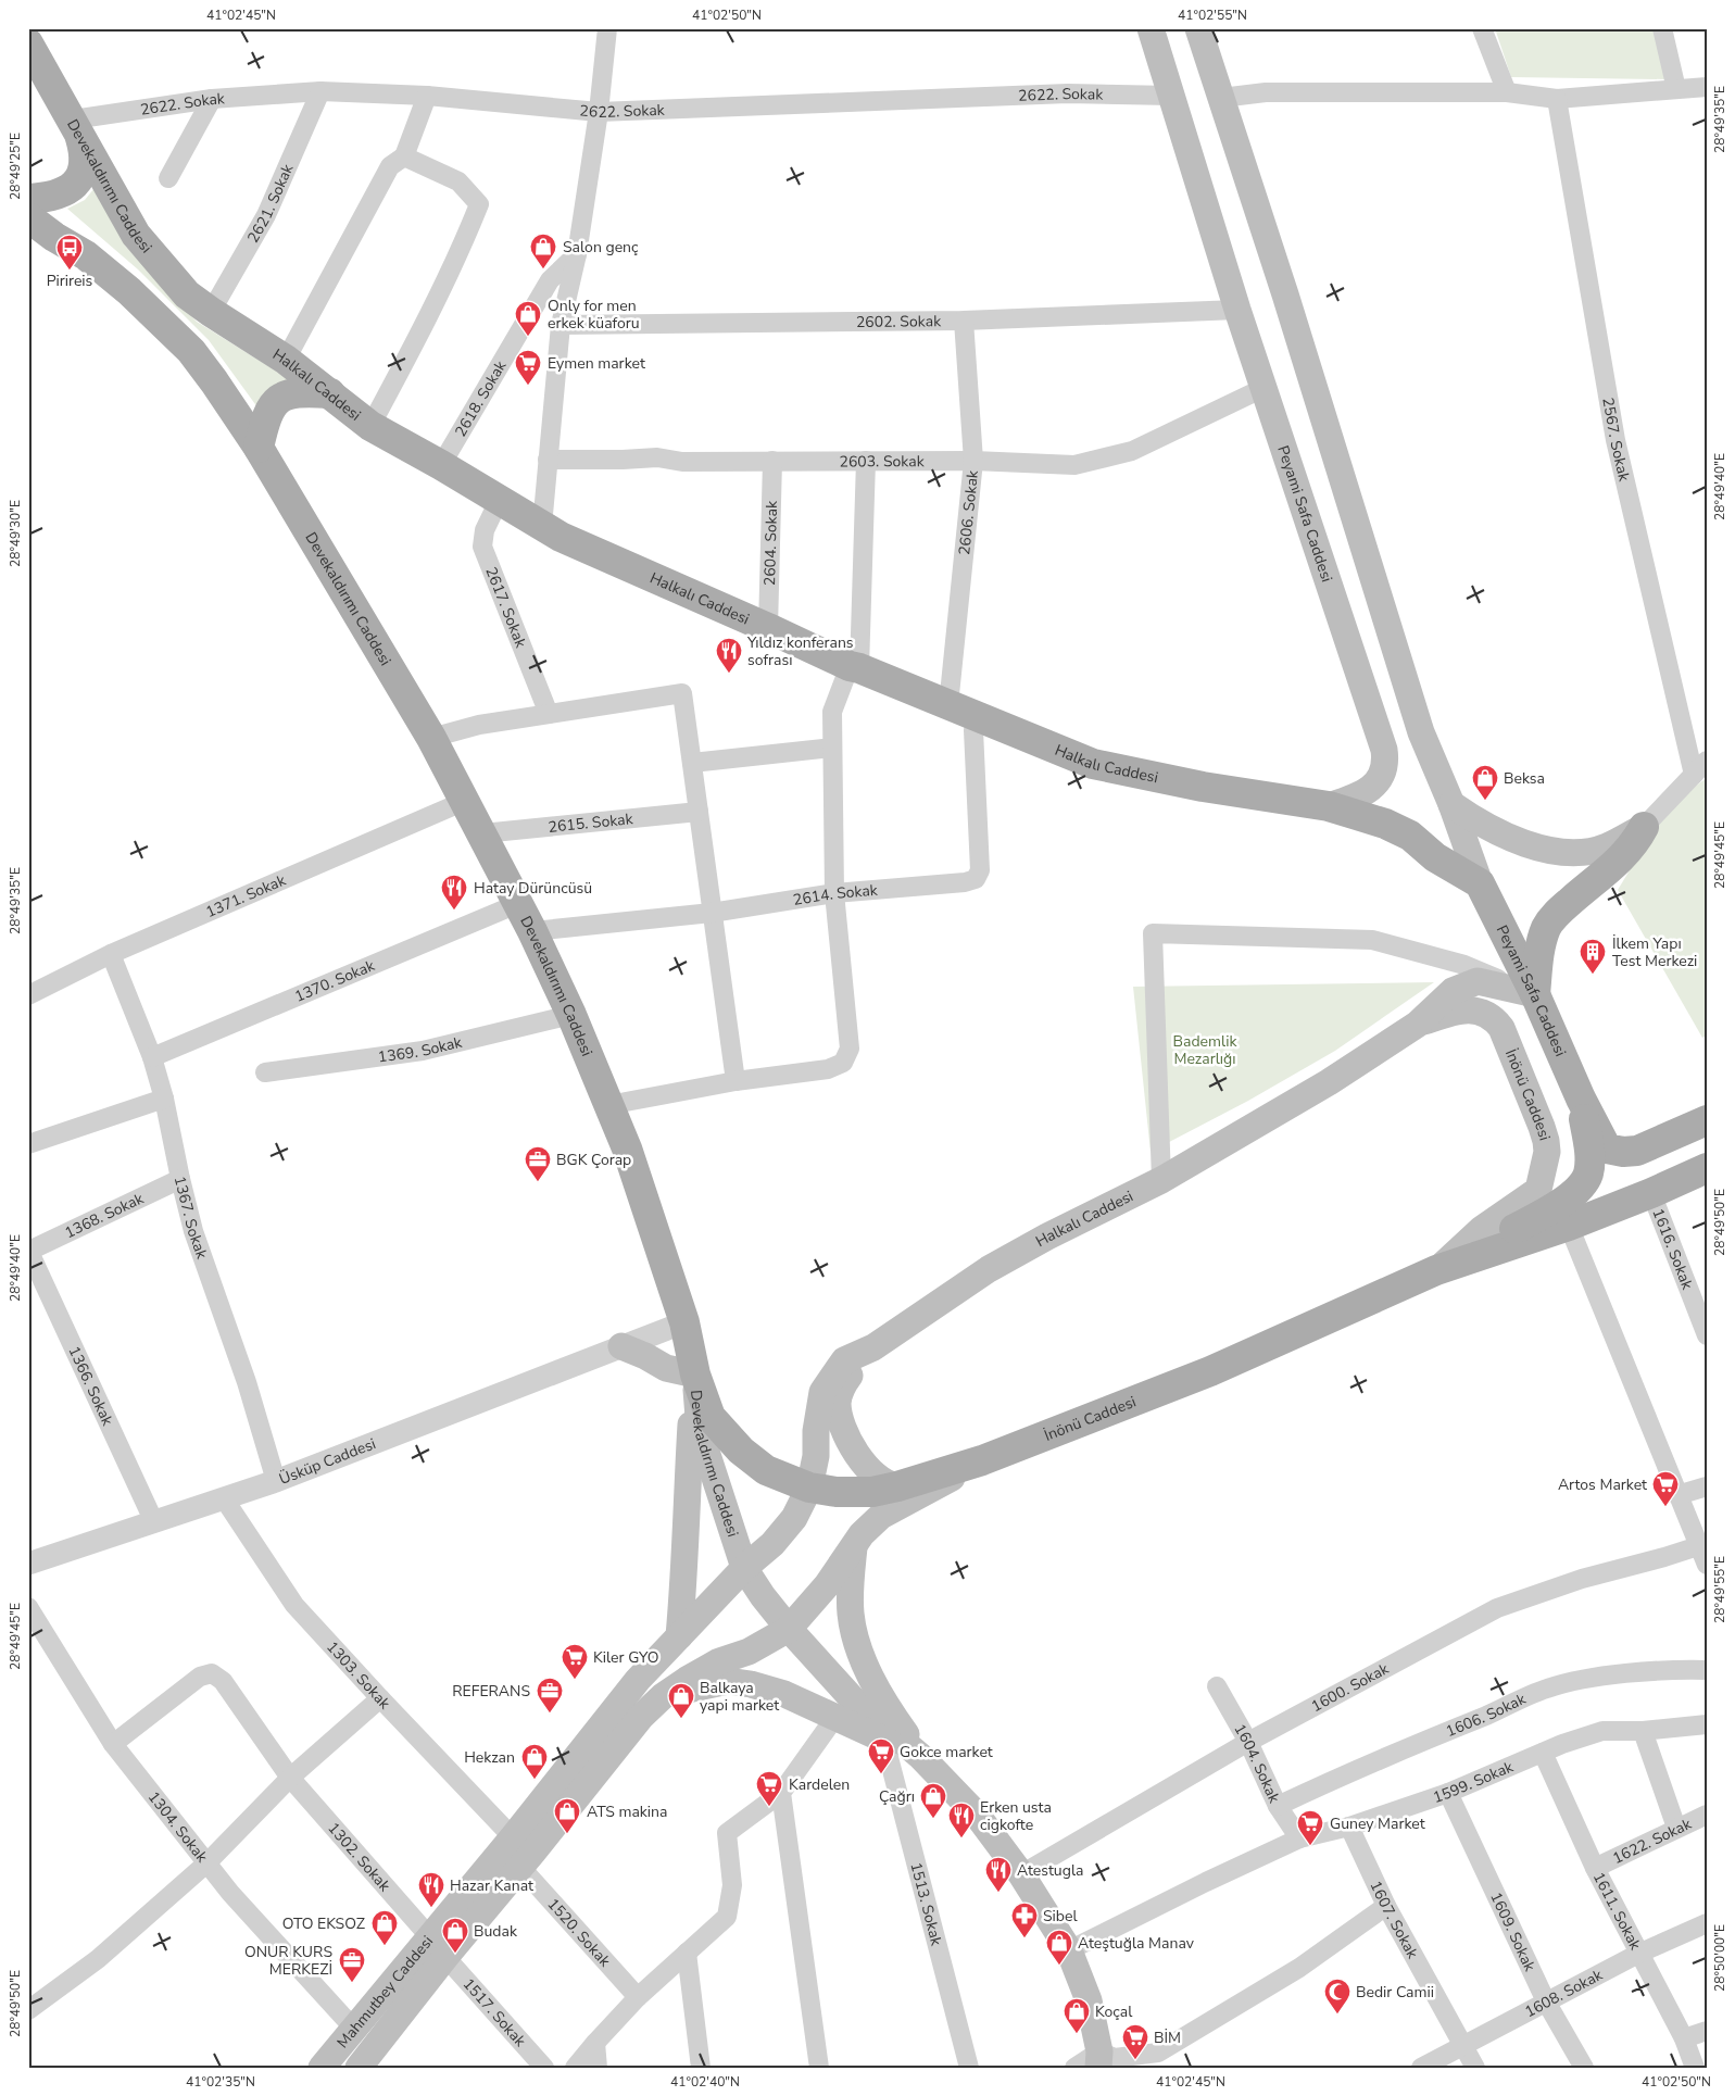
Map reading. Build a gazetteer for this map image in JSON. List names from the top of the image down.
{
  "streets": {
    "main road": [
      "Devekaldırımı Caddesi",
      "Halkalı Caddesi",
      "Peyami Safa Caddesi",
      "İnönü Caddesi",
      "Mahmutbey Caddesi"
    ],
    "street": [
      "2622. Sokak",
      "2621. Sokak",
      "2602. Sokak",
      "2618. Sokak",
      "2567. Sokak",
      "2603. Sokak",
      "2606. Sokak",
      "2604. Sokak",
      "2617. Sokak",
      "2615. Sokak",
      "1371. Sokak",
      "2614. Sokak",
      "1370. Sokak",
      "1369. Sokak",
      "1368. Sokak",
      "1367. Sokak",
      "1616. Sokak",
      "1366. Sokak",
      "Üsküp Caddesi",
      "1303. Sokak",
      "1600. Sokak",
      "1606. Sokak",
      "1604. Sokak",
      "1599. Sokak",
      "1304. Sokak",
      "1622. Sokak",
      "1302. Sokak",
      "1513. Sokak",
      "1611. Sokak",
      "1607. Sokak",
      "1609. Sokak",
      "1520. Sokak",
      "1608. Sokak",
      "1517. Sokak"
    ]
  },
  "crossings": [
    ["2622. Sokak", "Devekaldırımı Caddesi"],
    ["2622. Sokak", "2621. Sokak"],
    ["2622. Sokak", "Peyami Safa Caddesi"],
    ["Devekaldırımı Caddesi", "2621. Sokak"],
    ["Devekaldırımı Caddesi", "Halkalı Caddesi"],
    ["Devekaldırımı Caddesi", "2615. Sokak"],
    ["Devekaldırımı Caddesi", "1371. Sokak"],
    ["Devekaldırımı Caddesi", "2614. Sokak"],
    ["Devekaldırımı Caddesi", "1370. Sokak"],
    ["Devekaldırımı Caddesi", "1369. Sokak"],
    ["Devekaldırımı Caddesi", "İnönü Caddesi"],
    ["Devekaldırımı Caddesi", "Üsküp Caddesi"],
    ["Devekaldırımı Caddesi", "Mahmutbey Caddesi"],
    ["2621. Sokak", "Halkalı Caddesi"],
    ["2602. Sokak", "2606. Sokak"],
    ["2602. Sokak", "Peyami Safa Caddesi"],
    ["Halkalı Caddesi", "2618. Sokak"],
    ["Halkalı Caddesi", "2606. Sokak"],
    ["Halkalı Caddesi", "Peyami Safa Caddesi"],
    ["Halkalı Caddesi", "2604. Sokak"],
    ["Halkalı Caddesi", "2617. Sokak"],
    ["Halkalı Caddesi", "2614. Sokak"],
    ["Halkalı Caddesi", "İnönü Caddesi"],
    ["Halkalı Caddesi", "Mahmutbey Caddesi"],
    ["2603. Sokak", "2606. Sokak"],
    ["2603. Sokak", "Peyami Safa Caddesi"],
    ["2603. Sokak", "2604. Sokak"],
    ["1371. Sokak", "1367. Sokak"],
    ["1370. Sokak", "1367. Sokak"],
    ["İnönü Caddesi", "1616. Sokak"],
    ["İnönü Caddesi", "Mahmutbey Caddesi"],
    ["1368. Sokak", "1367. Sokak"],
    ["1368. Sokak", "1366. Sokak"],
    ["1367. Sokak", "Üsküp Caddesi"],
    ["1366. Sokak", "Üsküp Caddesi"],
    ["Üsküp Caddesi", "1303. Sokak"],
    ["1303. Sokak", "Mahmutbey Caddesi"],
    ["1600. Sokak", "1604. Sokak"],
    ["1606. Sokak", "1604. Sokak"],
    ["1604. Sokak", "1599. Sokak"],
    ["1599. Sokak", "1611. Sokak"],
    ["1599. Sokak", "1607. Sokak"],
    ["1599. Sokak", "1609. Sokak"],
    ["1304. Sokak", "1302. Sokak"],
    ["1304. Sokak", "Mahmutbey Caddesi"],
    ["1622. Sokak", "1611. Sokak"],
    ["1302. Sokak", "Mahmutbey Caddesi"],
    ["1302. Sokak", "1517. Sokak"],
    ["1611. Sokak", "1608. Sokak"],
    ["1607. Sokak", "1608. Sokak"],
    ["1609. Sokak", "1608. Sokak"],
    ["1520. Sokak", "Mahmutbey Caddesi"],
    ["Mahmutbey Caddesi", "1517. Sokak"]
  ],
  "parks": ["Bademlik Mezarlığı"],
  "places": {
    "shop": [
      "Salon genç",
      "Only for men erkek küaforu",
      "Beksa",
      "Balkaya yapi market",
      "Hekzan",
      "Çağrı",
      "ATS makina",
      "OTO EKSOZ",
      "Budak",
      "Ateştuğla Manav",
      "Koçal"
    ],
    "bus stop": ["Pirireis"],
    "supermarket": [
      "Eymen market",
      "Artos Market",
      "Kiler GYO",
      "Gokce market",
      "Kardelen",
      "Guney Market",
      "BİM"
    ],
    "restaurant": [
      "Yıldız konferans sofrası",
      "Hatay Dürüncüsü",
      "Erken usta cigkofte",
      "Atestugla",
      "Hazar Kanat"
    ],
    "building": ["İlkem Yapı Test Merkezi"],
    "office": ["BGK Çorap", "REFERANS", "ONUR KURS MERKEZİ"],
    "pharmacy": ["Sibel"],
    "mosque": ["Bedir Camii"]
  },
  "coordinates": [
    "41°02'45\"N",
    "41°02'50\"N",
    "41°02'55\"N",
    "28°49'35\"E",
    "28°49'25\"E",
    "28°49'40\"E",
    "28°49'30\"E",
    "28°49'45\"E",
    "28°49'50\"E",
    "28°49'55\"E",
    "28°50'00\"E",
    "41°02'35\"N",
    "41°02'40\"N"
  ]
}
